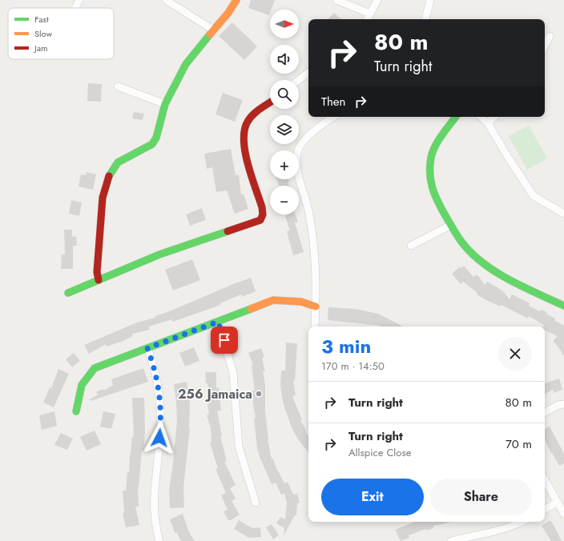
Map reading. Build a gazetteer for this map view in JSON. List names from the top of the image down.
{
  "places": ["256 Jamaica"],
  "legend": ["Fast", "Slow", "Jam"],
  "north": "right",
  "page": {
    "map_buttons": ["+", "−"],
    "turn": ["80 m", "Turn right"],
    "then": "Then",
    "heading": ["3 min", "170 m · 14:50"],
    "list": [
      {
        "name": "Turn right",
        "value": "80 m"
      },
      {
        "name": "Turn right",
        "note": "Allspice Close",
        "value": "70 m"
      }
    ],
    "buttons": ["Exit", "Share"]
  }
}
